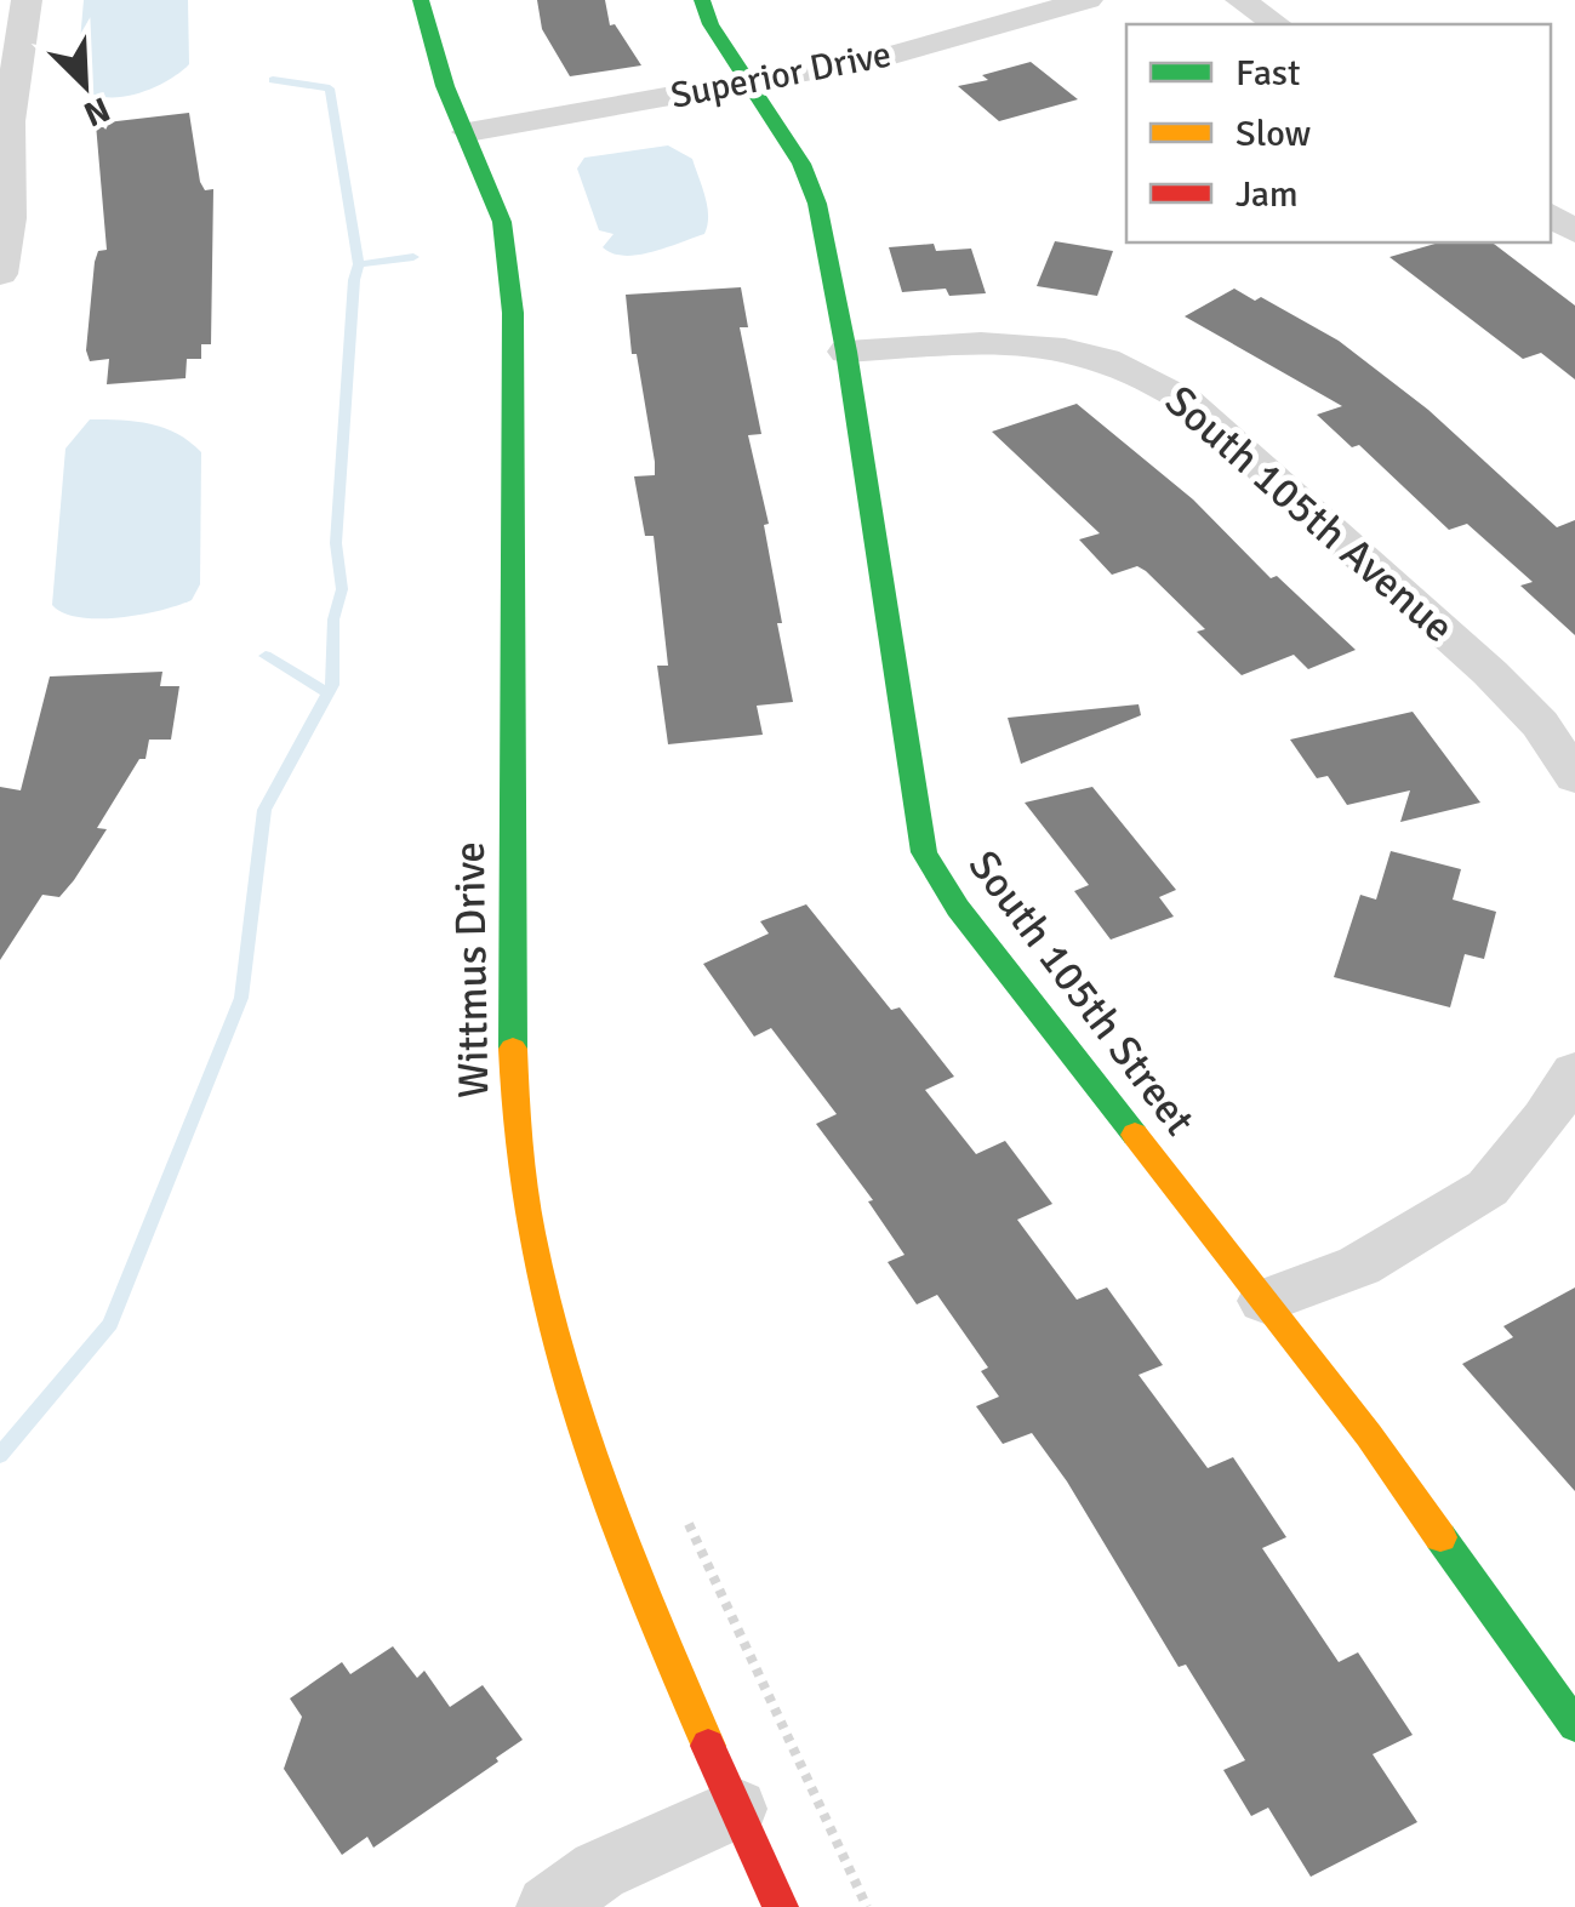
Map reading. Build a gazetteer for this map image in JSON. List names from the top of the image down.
{
  "streets": {
    "street": [
      "Superior Drive",
      "South 105th Avenue",
      "Wittmus Drive",
      "South 105th Street"
    ]
  },
  "crossings": [
    ["Superior Drive", "Wittmus Drive"],
    ["Superior Drive", "South 105th Street"],
    ["South 105th Avenue", "South 105th Street"]
  ],
  "legend": ["Fast", "Slow", "Jam"],
  "north": "bottom right"
}
